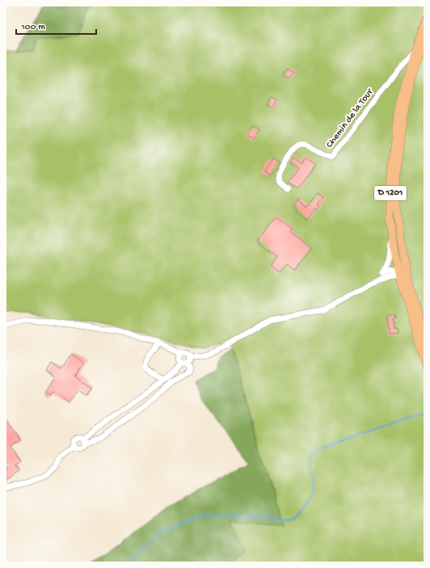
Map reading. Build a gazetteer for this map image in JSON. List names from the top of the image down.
{
  "streets": {
    "main road": ["D 1201"],
    "street": ["Chemin de la Tour"]
  },
  "crossings": [
    ["Chemin de la Tour", "D 1201"]
  ],
  "scale_bar": "100 m"
}
